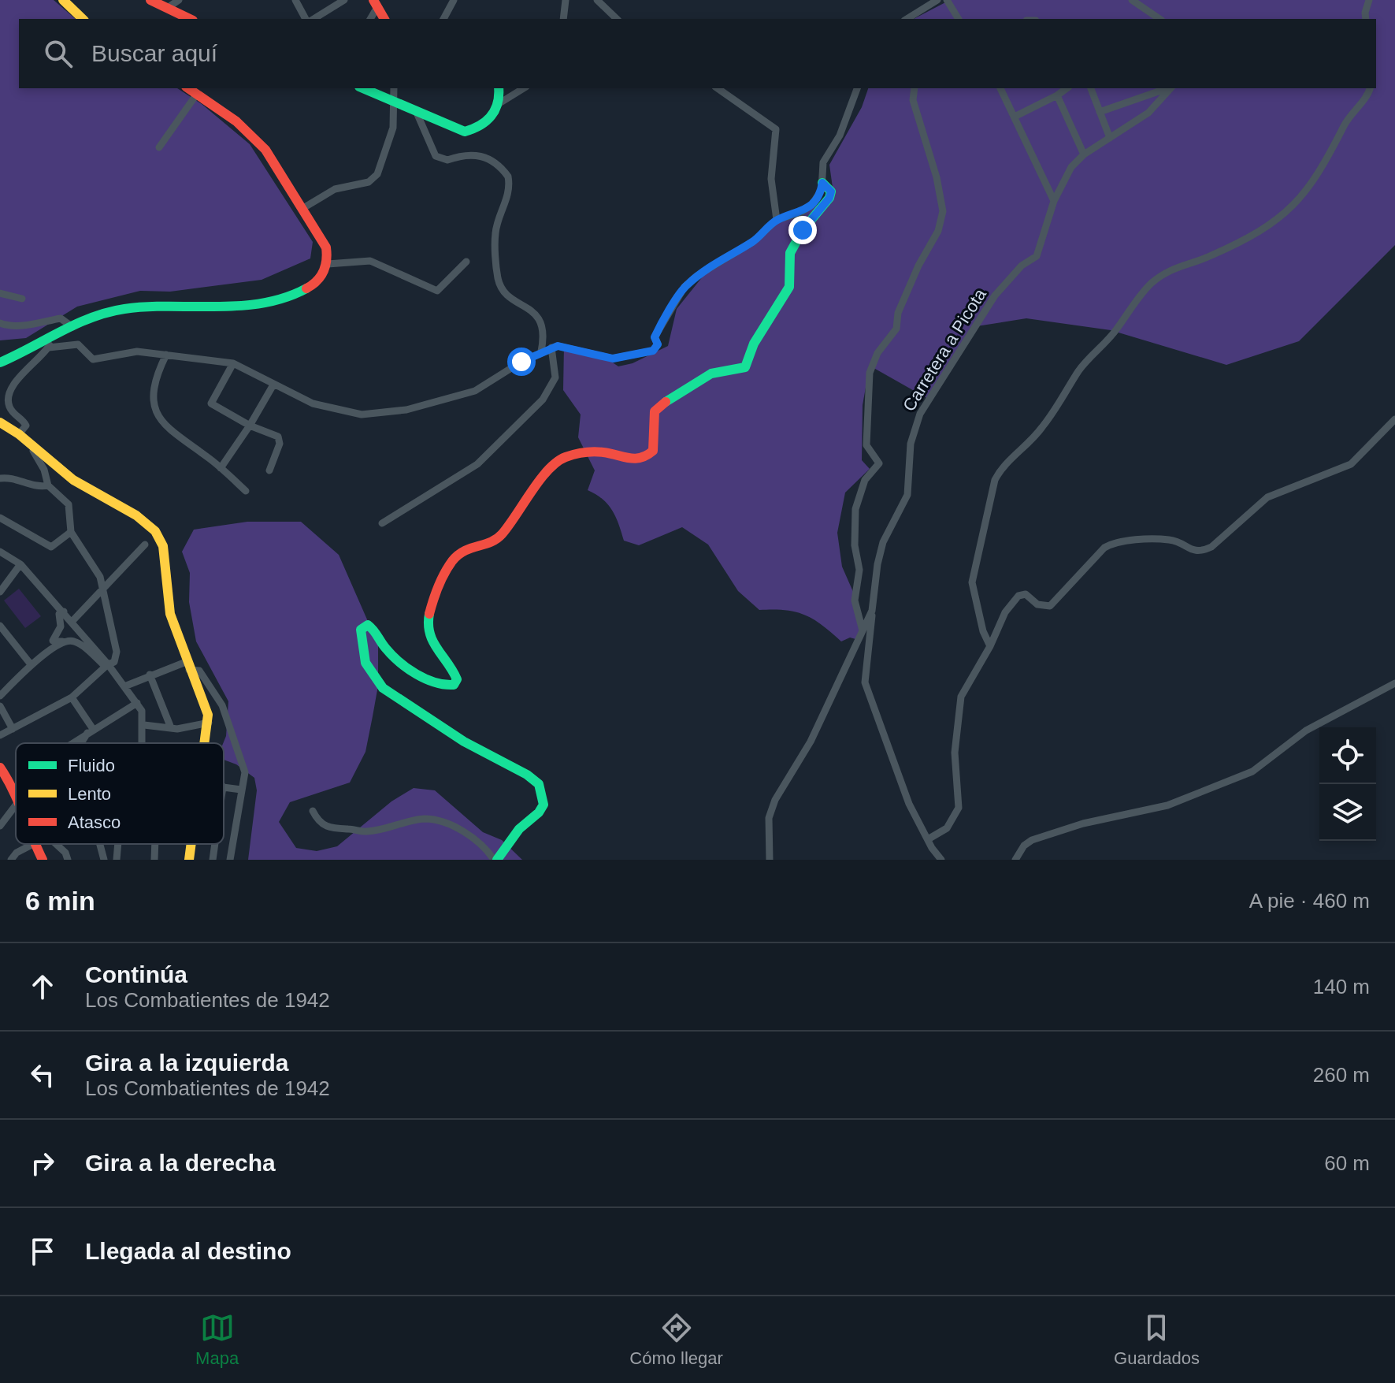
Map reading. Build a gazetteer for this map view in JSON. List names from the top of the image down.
{
  "streets": {
    "street": ["Carretera a Picota"]
  },
  "legend": ["Fluido", "Lento", "Atasco"],
  "page": {
    "search": "Buscar aquí",
    "heading": ["6 min", "A pie · 460 m"],
    "list": [
      ["Continúa", "Los Combatientes de 1942", "140 m"],
      ["Gira a la izquierda", "Los Combatientes de 1942", "260 m"],
      ["Gira a la derecha", "60 m"],
      "Llegada al destino"
    ],
    "nav": ["Mapa", "Cómo llegar", "Guardados"]
  }
}
